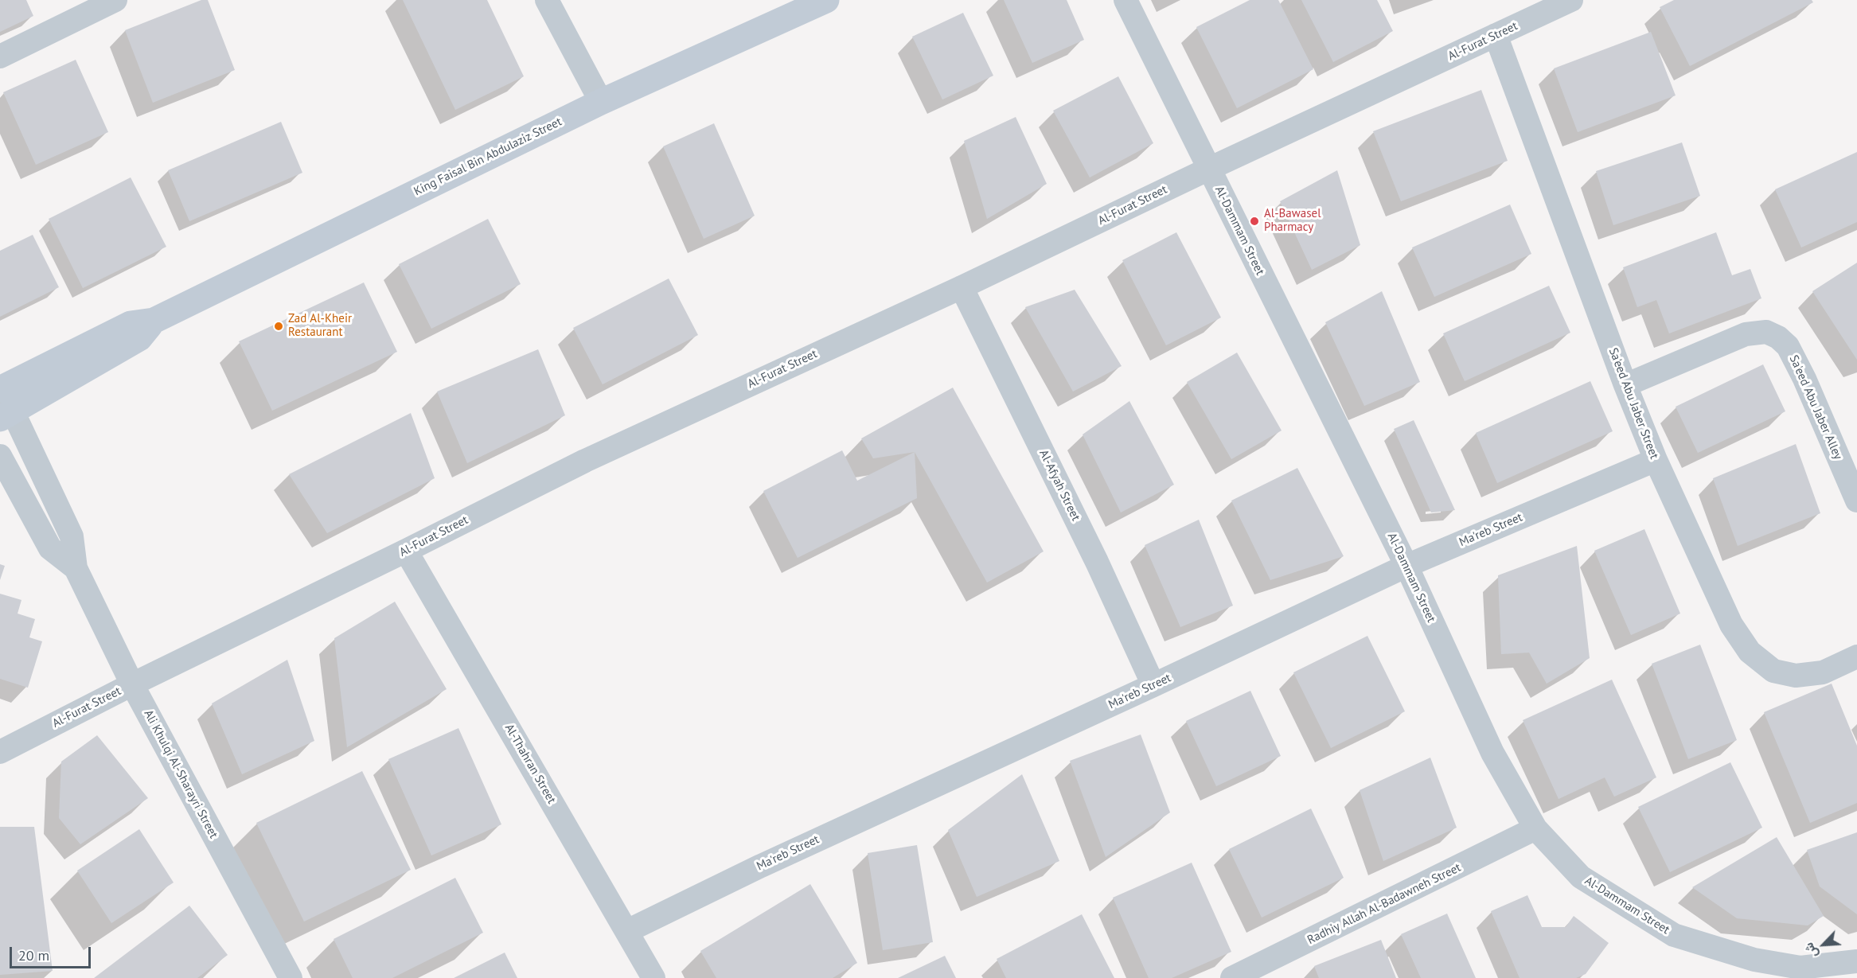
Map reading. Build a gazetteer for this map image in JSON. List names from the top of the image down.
{
  "streets": {
    "main road": ["King Faisal Bin Abdulaziz Street"],
    "street": [
      "Al-Furat Street",
      "Al-Dammam Street",
      "Sa'eed Abu Jaber Street",
      "Sa'eed Abu Jaber Alley",
      "Al-Afyah Street",
      "Ma'reb Street",
      "Al-Thahran Street",
      "Ali Khulqi Al-Sharayri Street",
      "Radhiy Allah Al-Badawneh Street"
    ]
  },
  "crossings": [
    ["Al-Furat Street", "Al-Dammam Street"],
    ["Al-Furat Street", "Sa'eed Abu Jaber Street"],
    ["Al-Furat Street", "Al-Afyah Street"],
    ["Al-Furat Street", "Al-Thahran Street"],
    ["Al-Furat Street", "Ali Khulqi Al-Sharayri Street"],
    ["King Faisal Bin Abdulaziz Street", "Ali Khulqi Al-Sharayri Street"],
    ["Al-Dammam Street", "Ma'reb Street"],
    ["Al-Dammam Street", "Radhiy Allah Al-Badawneh Street"],
    ["Sa'eed Abu Jaber Street", "Sa'eed Abu Jaber Alley"],
    ["Sa'eed Abu Jaber Street", "Ma'reb Street"],
    ["Al-Afyah Street", "Ma'reb Street"],
    ["Ma'reb Street", "Al-Thahran Street"]
  ],
  "places": ["Al-Bawasel Pharmacy", "Zad Al-Kheir Restaurant"],
  "scale_bar": "20 m",
  "north": "bottom left"
}
